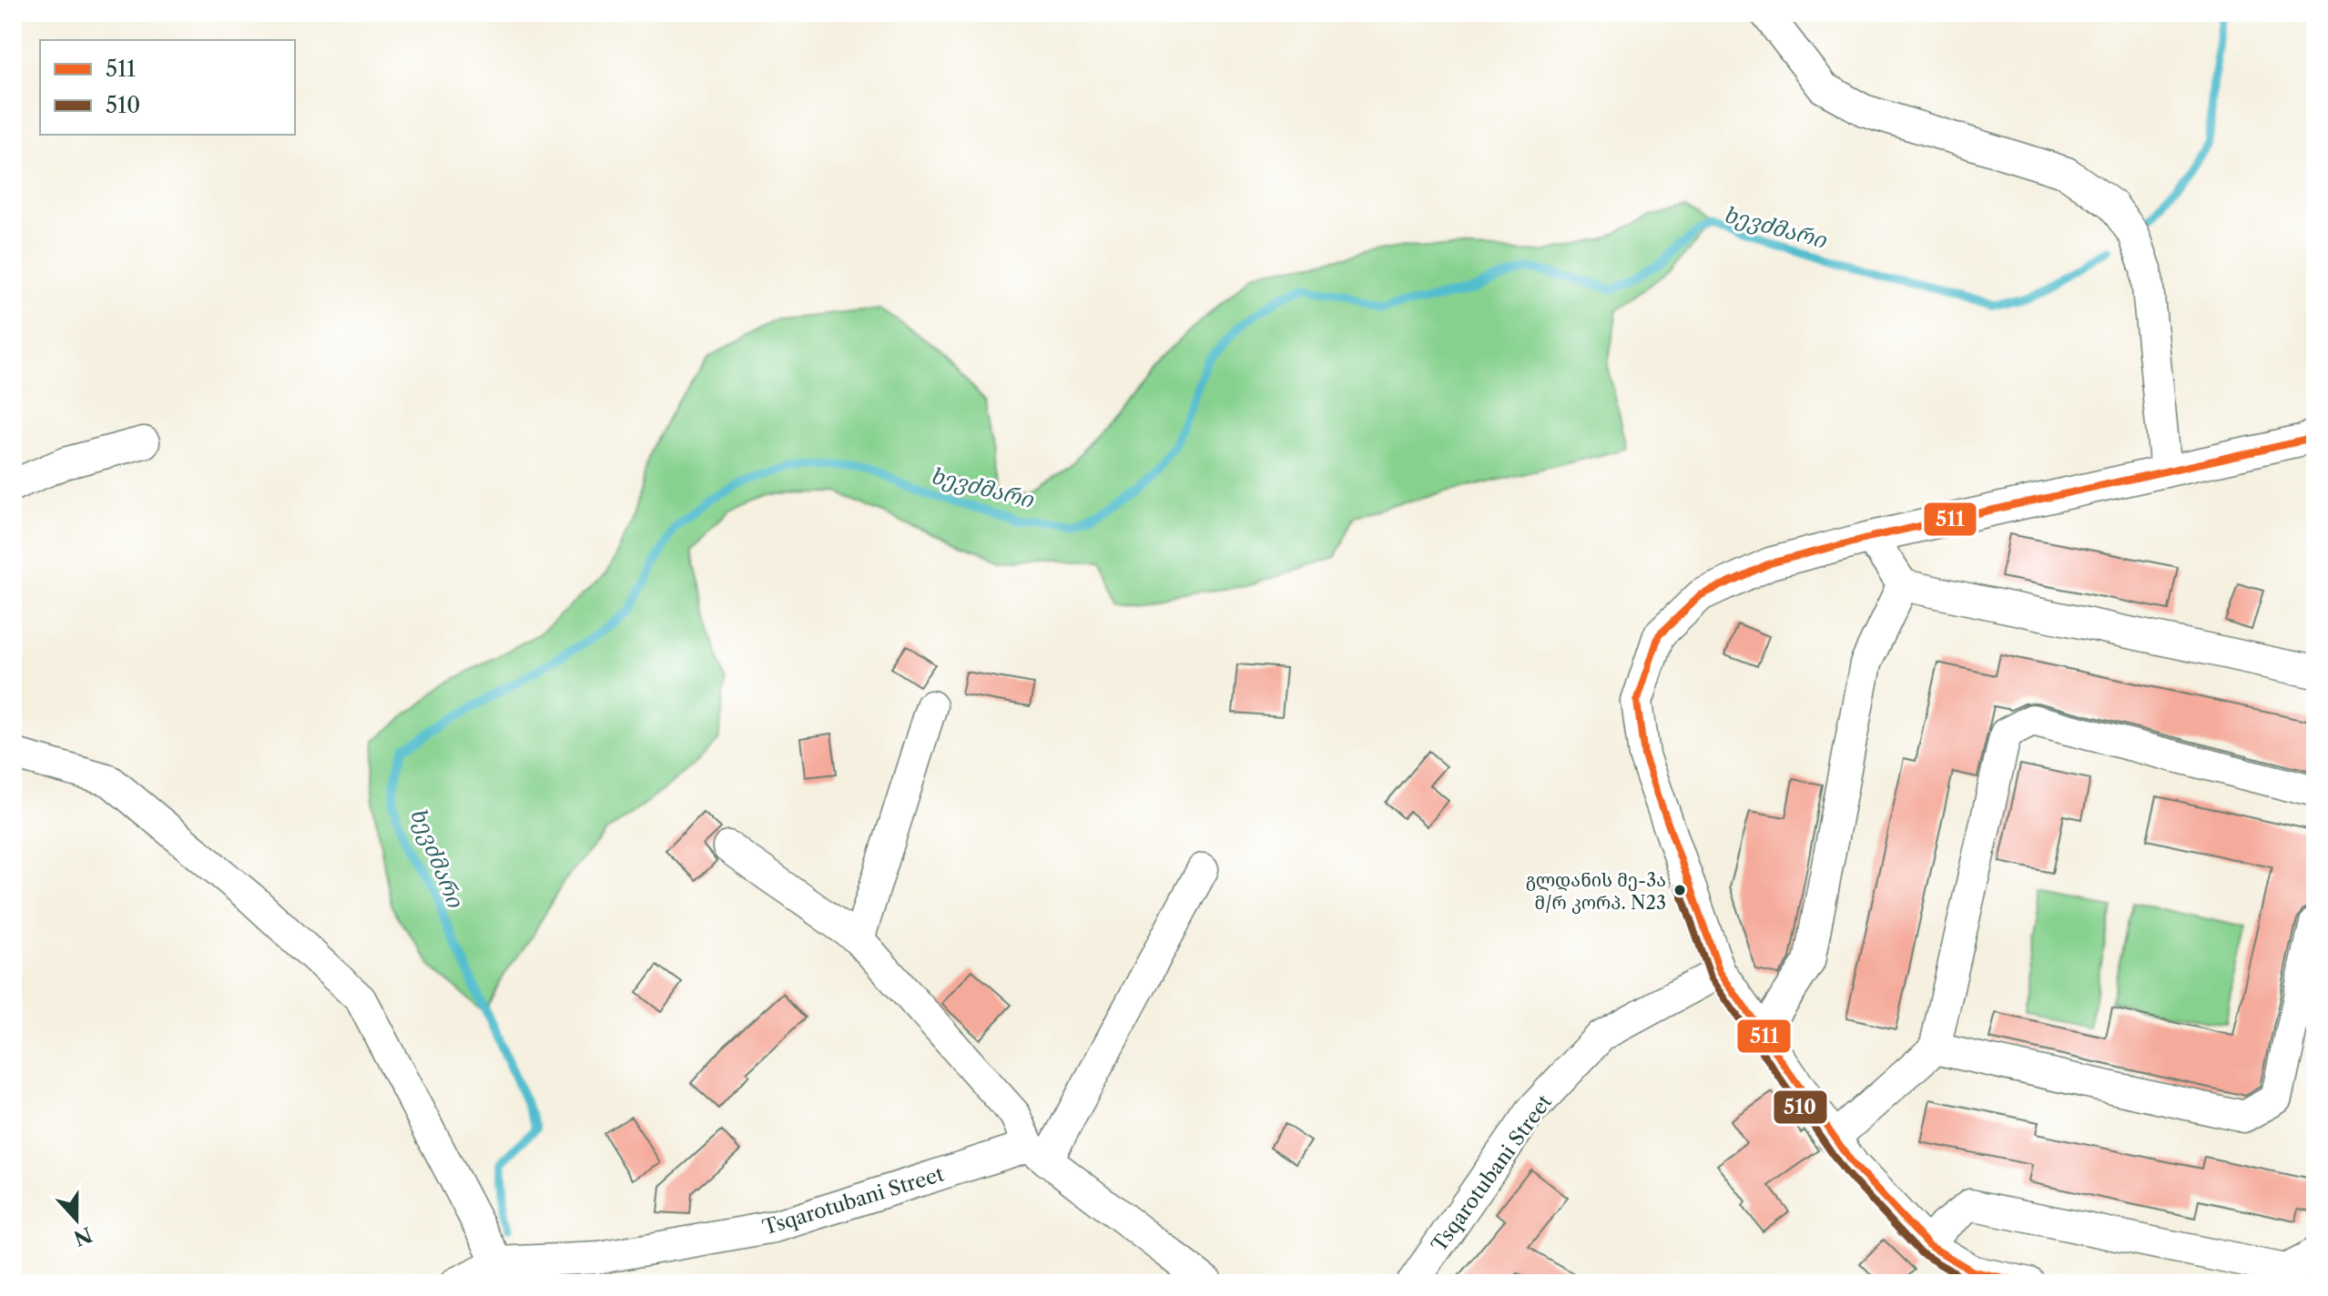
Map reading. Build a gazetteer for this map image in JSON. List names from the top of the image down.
{
  "streets": {
    "street": ["Tsqarotubani Street"]
  },
  "water": ["ხევძმარი"],
  "places": ["გლდანის მე-3ა მ/რ კორპ. N23"],
  "lines": ["transit line 511", "transit line 510"],
  "legend": ["511", "510"],
  "north": "bottom"
}
